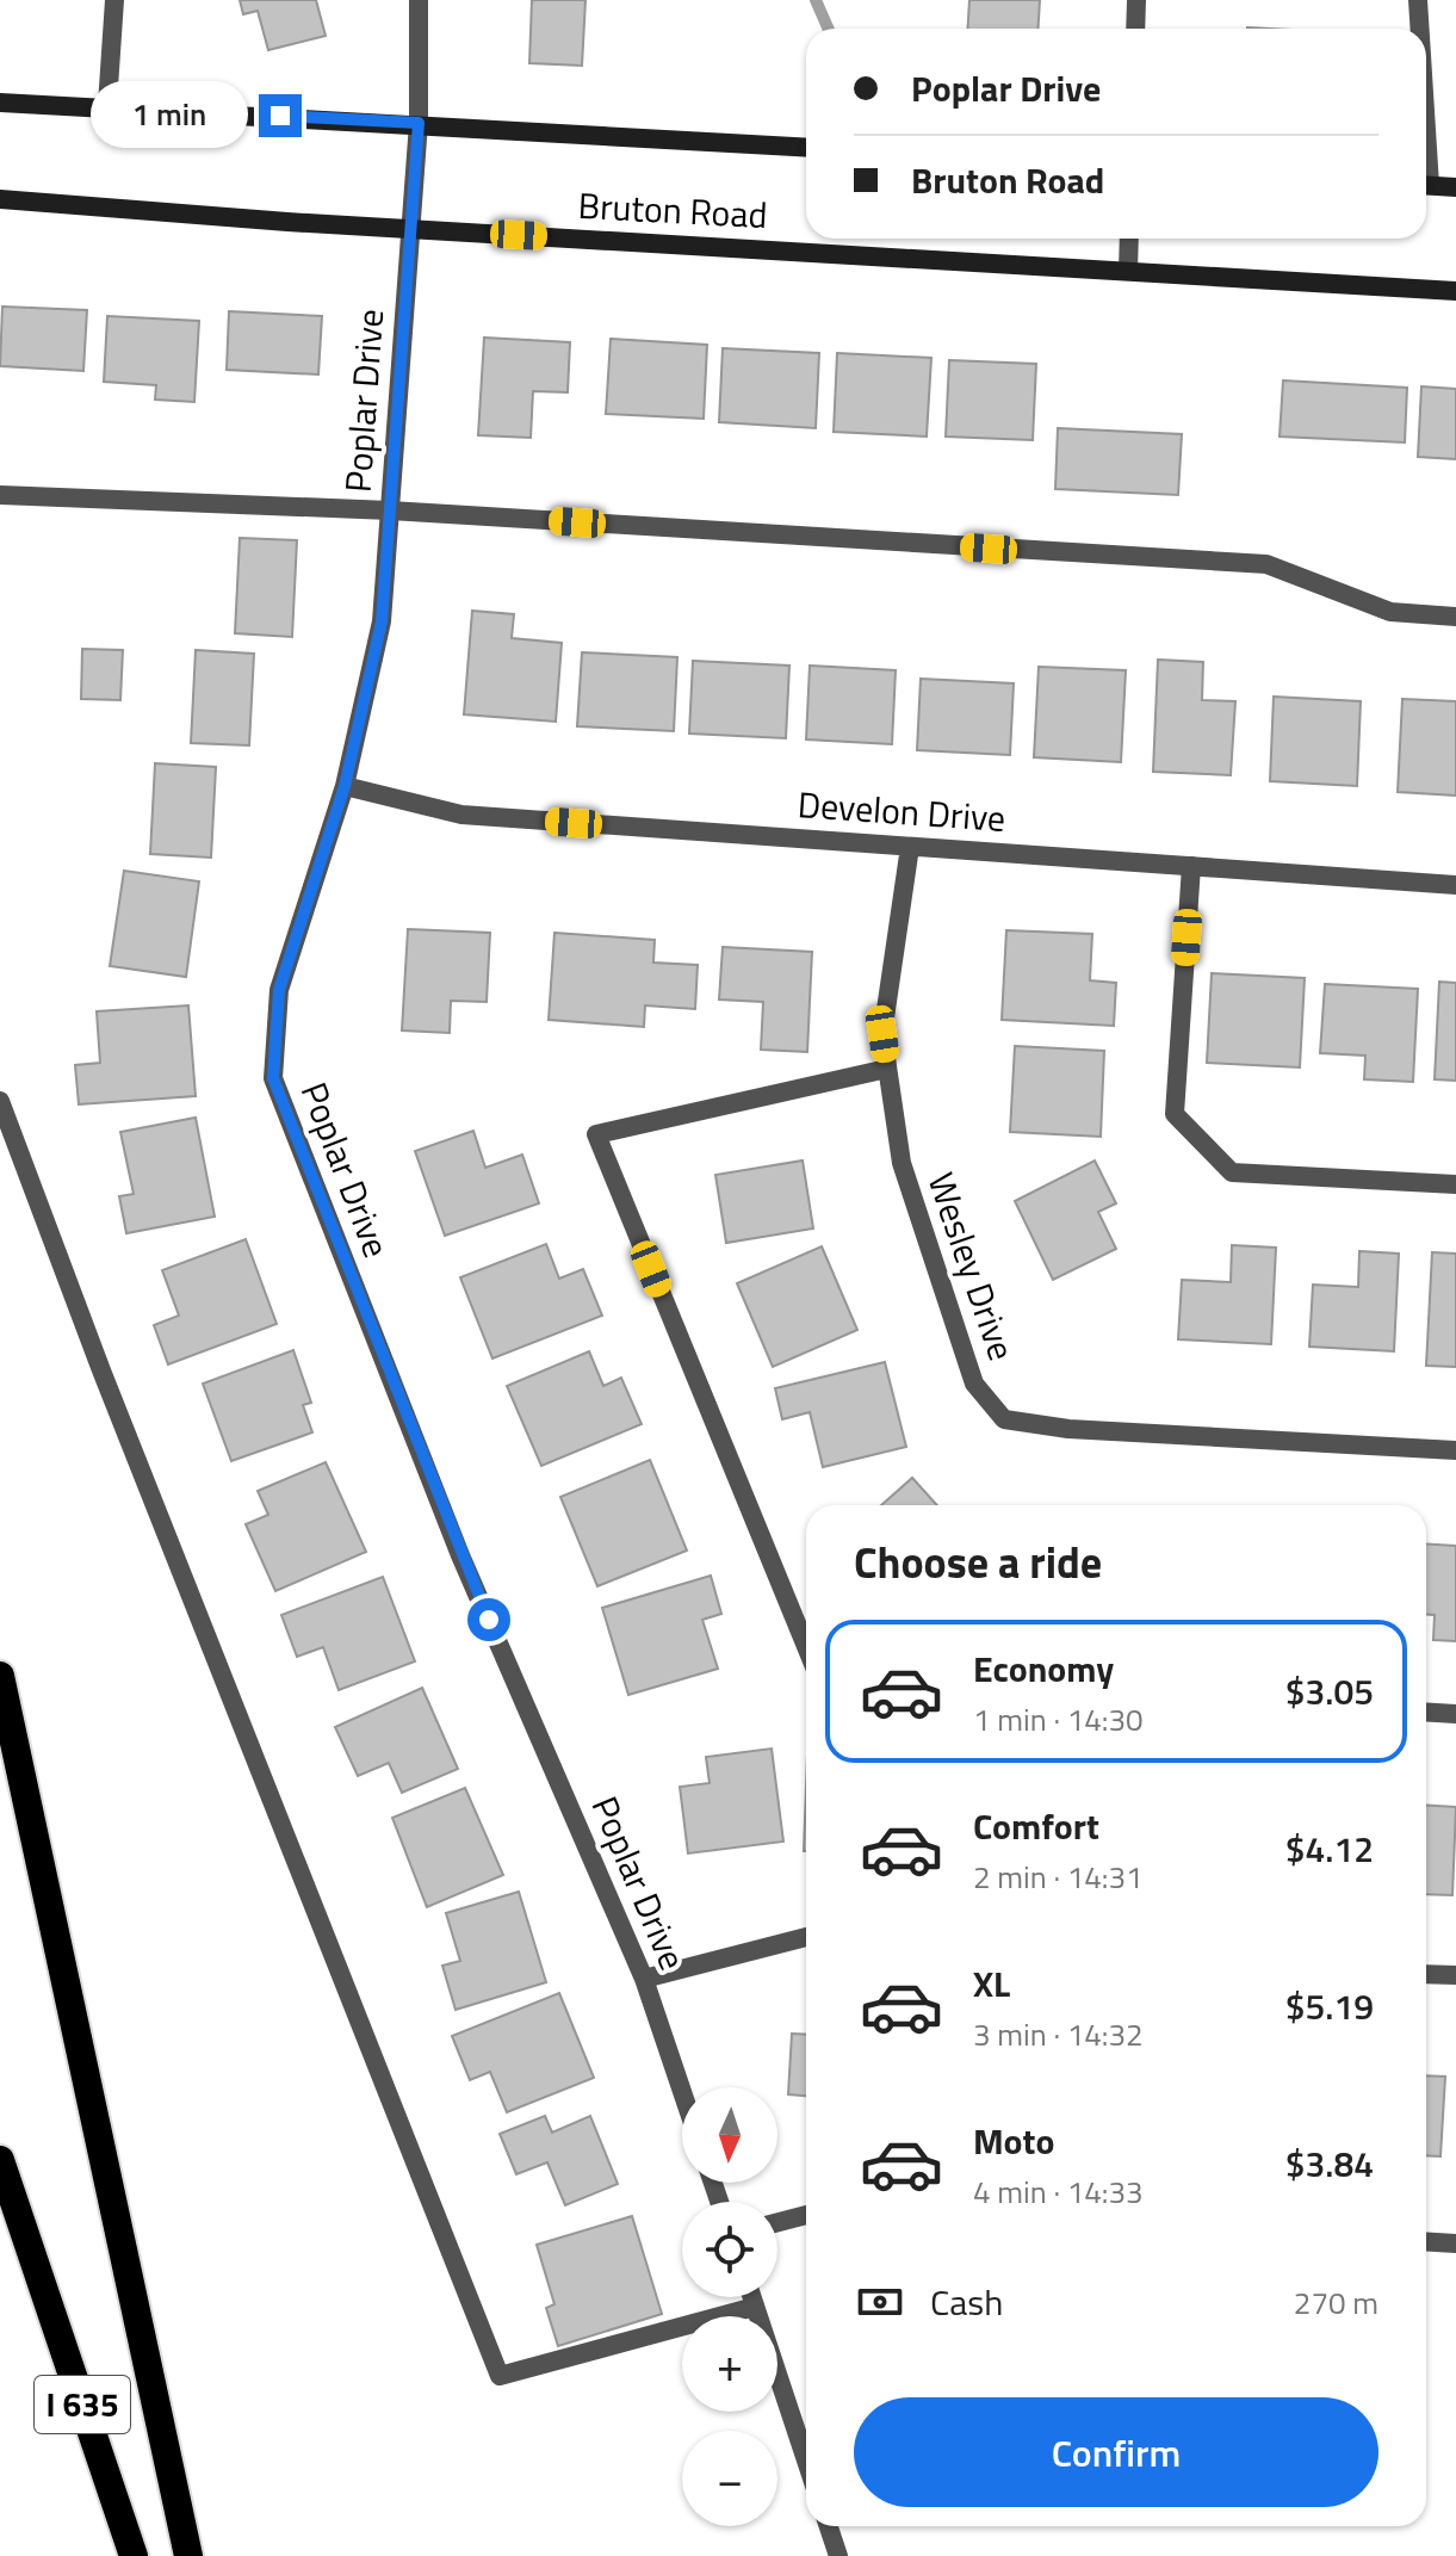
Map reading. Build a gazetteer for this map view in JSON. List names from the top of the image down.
{
  "streets": {
    "highway": ["I 635"],
    "main road": ["Bruton Road"],
    "street": ["Poplar Drive", "Develon Drive", "Wesley Drive"]
  },
  "crossings": [
    ["Bruton Road", "Poplar Drive"],
    ["Poplar Drive", "Develon Drive"],
    ["Develon Drive", "Wesley Drive"]
  ],
  "north": "bottom",
  "page": {
    "banner": ["Poplar Drive", "Bruton Road"],
    "bubble": "1 min",
    "heading": "Choose a ride",
    "list": [
      {
        "name": "Economy",
        "note": "1 min · 14:30",
        "value": "$3.05"
      },
      {
        "name": "Comfort",
        "note": "2 min · 14:31",
        "value": "$4.12"
      },
      {
        "name": "XL",
        "note": "3 min · 14:32",
        "value": "$5.19"
      },
      {
        "name": "Moto",
        "note": "4 min · 14:33",
        "value": "$3.84"
      }
    ],
    "map_buttons": ["+", "−"],
    "pay": ["Cash", "270 m"],
    "buttons": "Confirm"
  }
}
